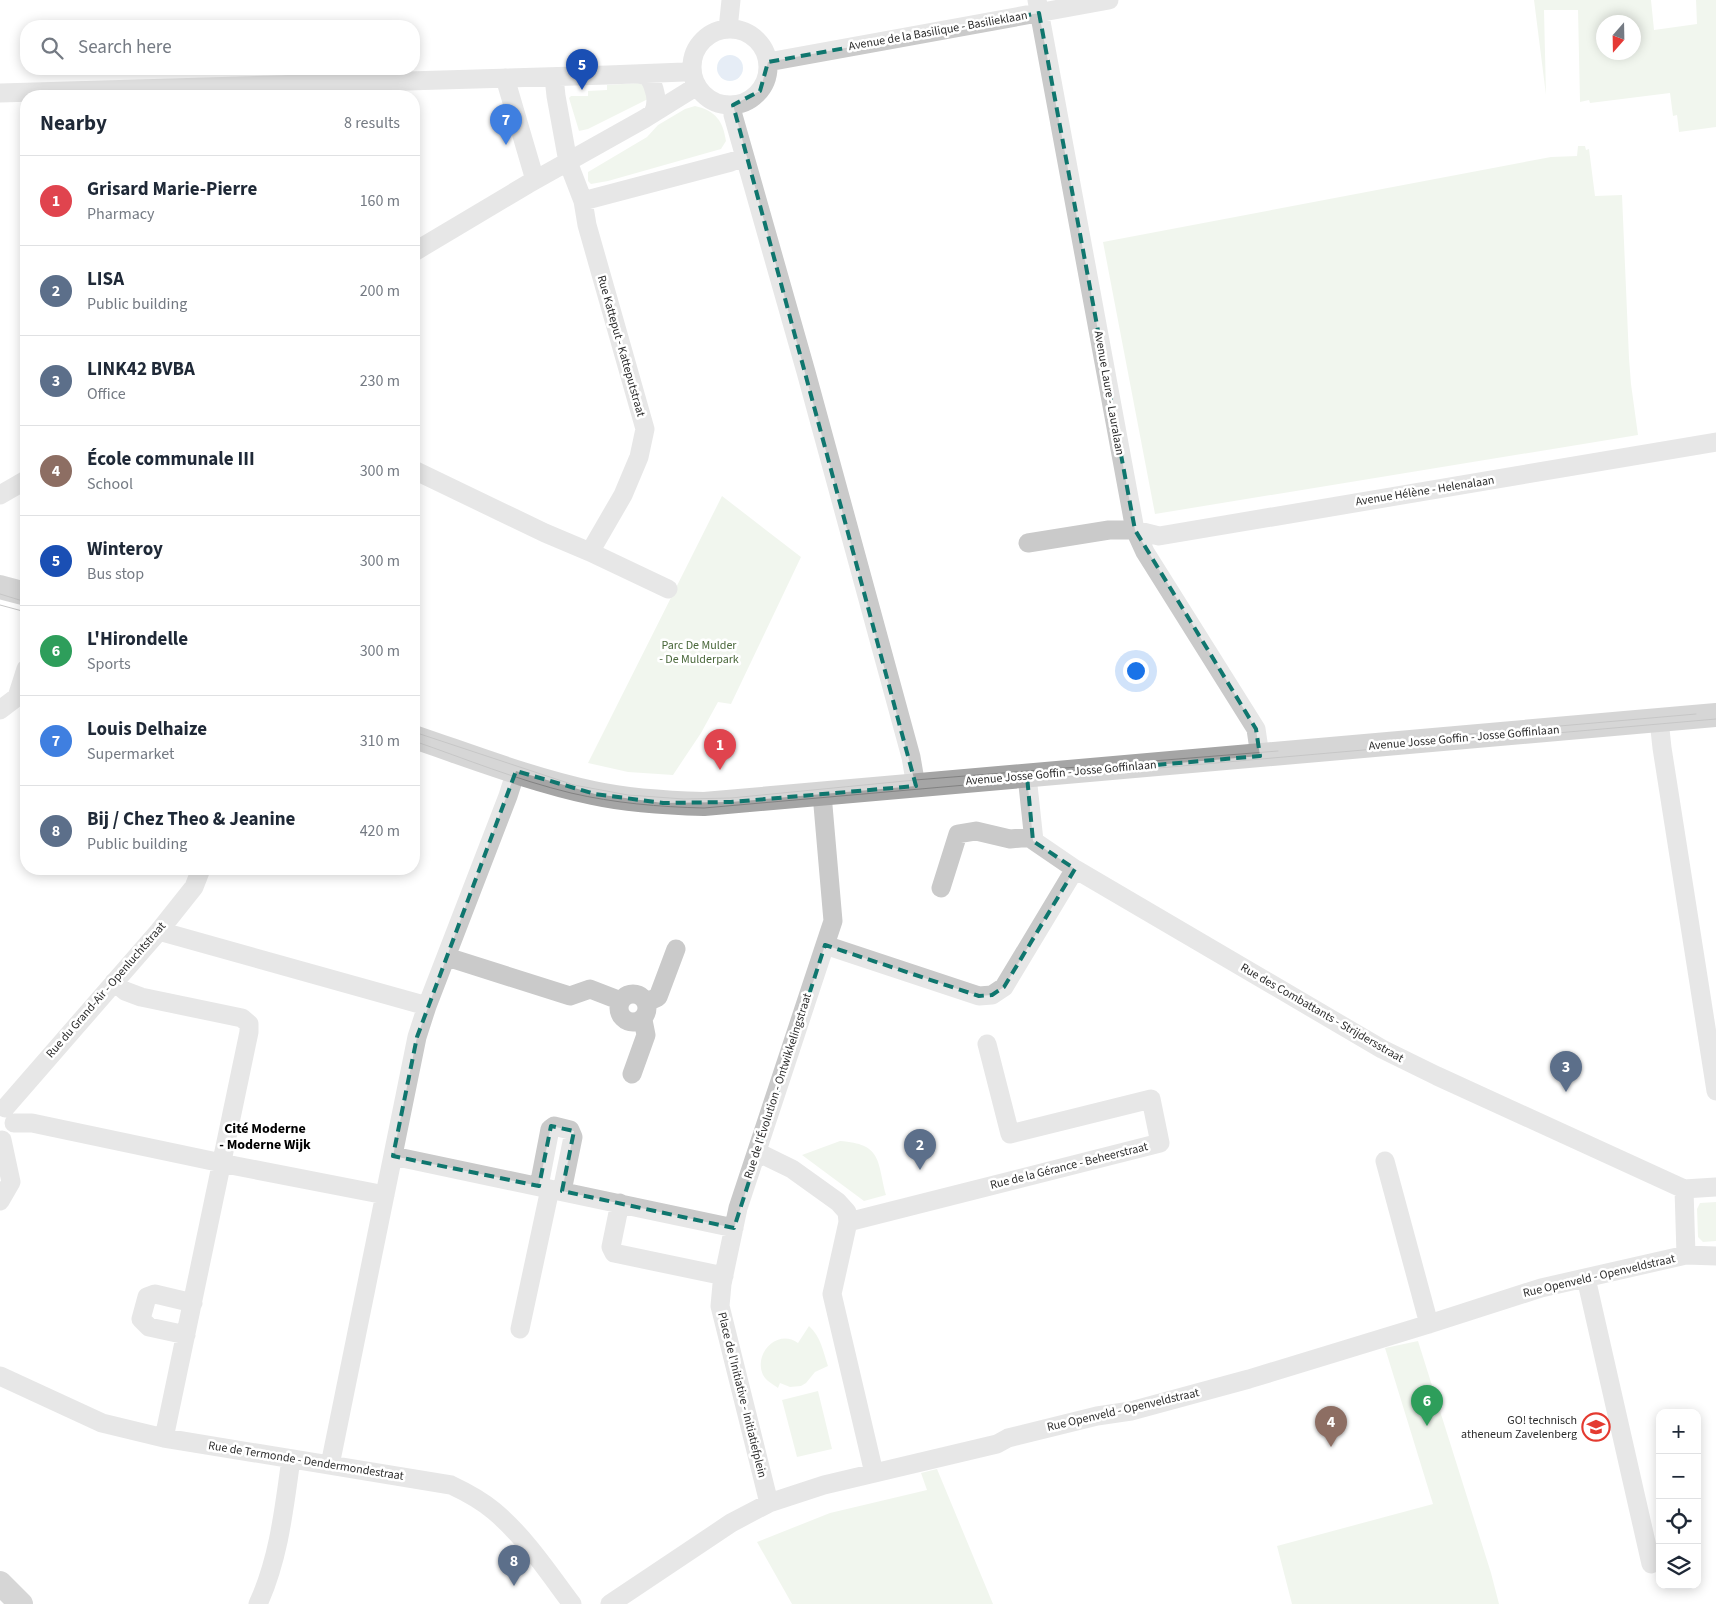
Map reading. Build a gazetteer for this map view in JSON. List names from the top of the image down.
{
  "streets": {
    "main road": ["Avenue Josse Goffin - Josse Goffinlaan"],
    "street": [
      "Avenue de la Basilique - Basilieklaan",
      "Rue Katteput - Katteputstraat",
      "Avenue Laure - Lauralaan",
      "Avenue Hélène - Helenalaan",
      "Rue du Grand-Air - Openluchtstraat",
      "Rue des Combattants - Strijdersstraat",
      "Rue de l'Évolution - Ontwikkelingstraat",
      "Rue de la Gérance - Beheerstraat",
      "Rue Openveld - Openveldstraat",
      "Place de l'Initiative - Initiatiefplein",
      "Rue de Termonde - Dendermondestraat"
    ]
  },
  "crossings": [
    ["Avenue de la Basilique - Basilieklaan", "Avenue Laure - Lauralaan"],
    ["Avenue Laure - Lauralaan", "Avenue Hélène - Helenalaan"],
    ["Avenue Laure - Lauralaan", "Avenue Josse Goffin - Josse Goffinlaan"],
    ["Avenue Josse Goffin - Josse Goffinlaan", "Rue de l'Évolution - Ontwikkelingstraat"],
    ["Rue de l'Évolution - Ontwikkelingstraat", "Place de l'Initiative - Initiatiefplein"],
    ["Rue Openveld - Openveldstraat", "Place de l'Initiative - Initiatiefplein"]
  ],
  "districts": ["Cité Moderne - Moderne Wijk"],
  "parks": ["Parc De Mulder - De Mulderpark"],
  "places": {
    "school or university": ["GO! technisch atheneum Zavelenberg"]
  },
  "north": "bottom",
  "page": {
    "search": "Search here",
    "pins": [
      "5",
      "7",
      "1",
      "3",
      "2",
      "6",
      "4",
      "8"
    ],
    "heading": ["Nearby", "8 results"],
    "list": [
      {
        "mark": "1",
        "name": "Grisard Marie-Pierre",
        "note": "Pharmacy",
        "value": "160 m"
      },
      {
        "mark": "2",
        "name": "LISA",
        "note": "Public building",
        "value": "200 m"
      },
      {
        "mark": "3",
        "name": "LINK42 BVBA",
        "note": "Office",
        "value": "230 m"
      },
      {
        "mark": "4",
        "name": "École communale III",
        "note": "School",
        "value": "300 m"
      },
      {
        "mark": "5",
        "name": "Winteroy",
        "note": "Bus stop",
        "value": "300 m"
      },
      {
        "mark": "6",
        "name": "L'Hirondelle",
        "note": "Sports",
        "value": "300 m"
      },
      {
        "mark": "7",
        "name": "Louis Delhaize",
        "note": "Supermarket",
        "value": "310 m"
      },
      {
        "mark": "8",
        "name": "Bij / Chez Theo & Jeanine",
        "note": "Public building",
        "value": "420 m"
      }
    ],
    "map_buttons": ["+", "−"]
  }
}
